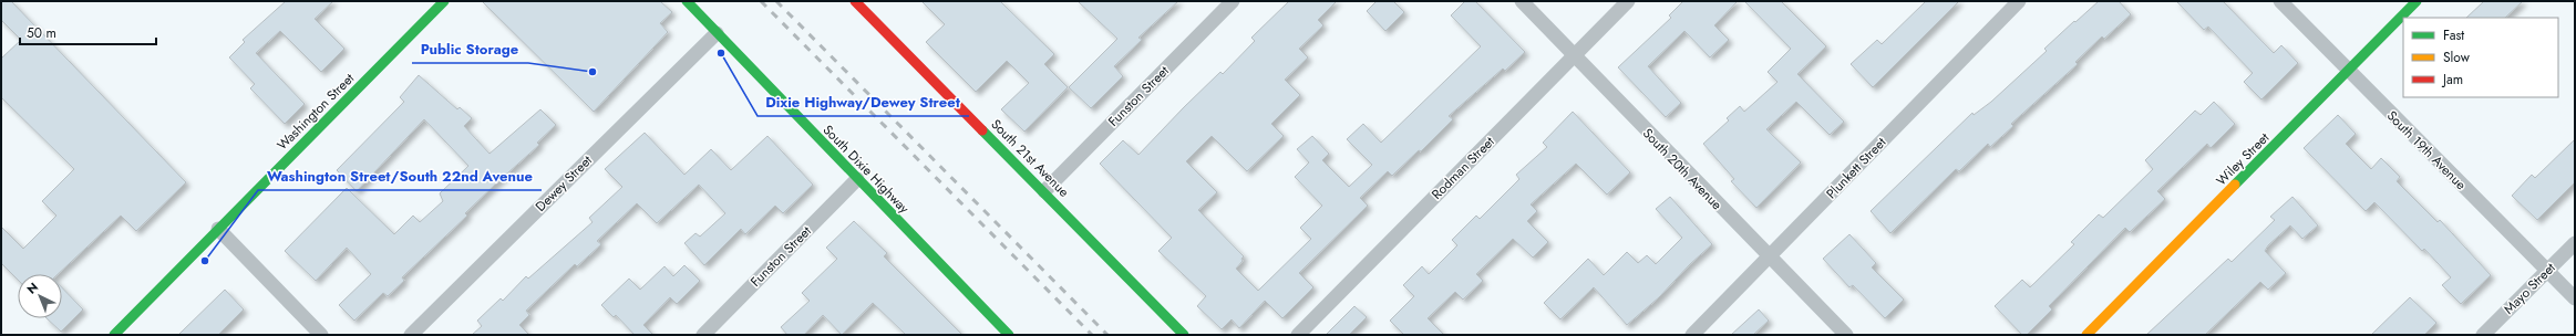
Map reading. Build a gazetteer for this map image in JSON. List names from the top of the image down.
{
  "streets": {
    "street": [
      "Funston Street",
      "Washington Street",
      "South 19th Avenue",
      "South 21st Avenue",
      "Wiley Street",
      "Rodman Street",
      "Plunkett Street",
      "South Dixie Highway",
      "South 20th Avenue",
      "Dewey Street",
      "Mayo Street"
    ]
  },
  "crossings": [
    ["Funston Street", "South 21st Avenue"],
    ["Funston Street", "South Dixie Highway"],
    ["South 19th Avenue", "Wiley Street"],
    ["South 19th Avenue", "Mayo Street"],
    ["Rodman Street", "South 20th Avenue"],
    ["Plunkett Street", "South 20th Avenue"],
    ["South Dixie Highway", "Dewey Street"]
  ],
  "places": ["Dixie Highway/Dewey Street", "Public Storage", "Washington Street/South 22nd Avenue"],
  "legend": ["Fast", "Slow", "Jam"],
  "scale_bar": "50 m",
  "north": "top left"
}
